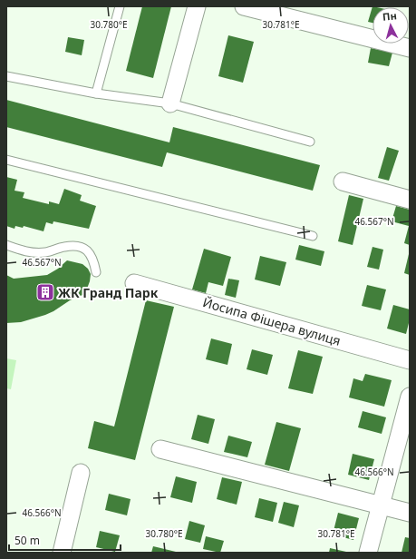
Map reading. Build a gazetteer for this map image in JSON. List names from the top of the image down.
{
  "streets": {
    "street": ["Йосипа Фішера вулиця"]
  },
  "places": {
    "building": ["ЖК Гранд Парк"]
  },
  "scale_bar": "50 m",
  "north": "top",
  "coordinates": [
    "30.780°E",
    "30.781°E",
    "46.567°N",
    "46.566°N"
  ]
}
